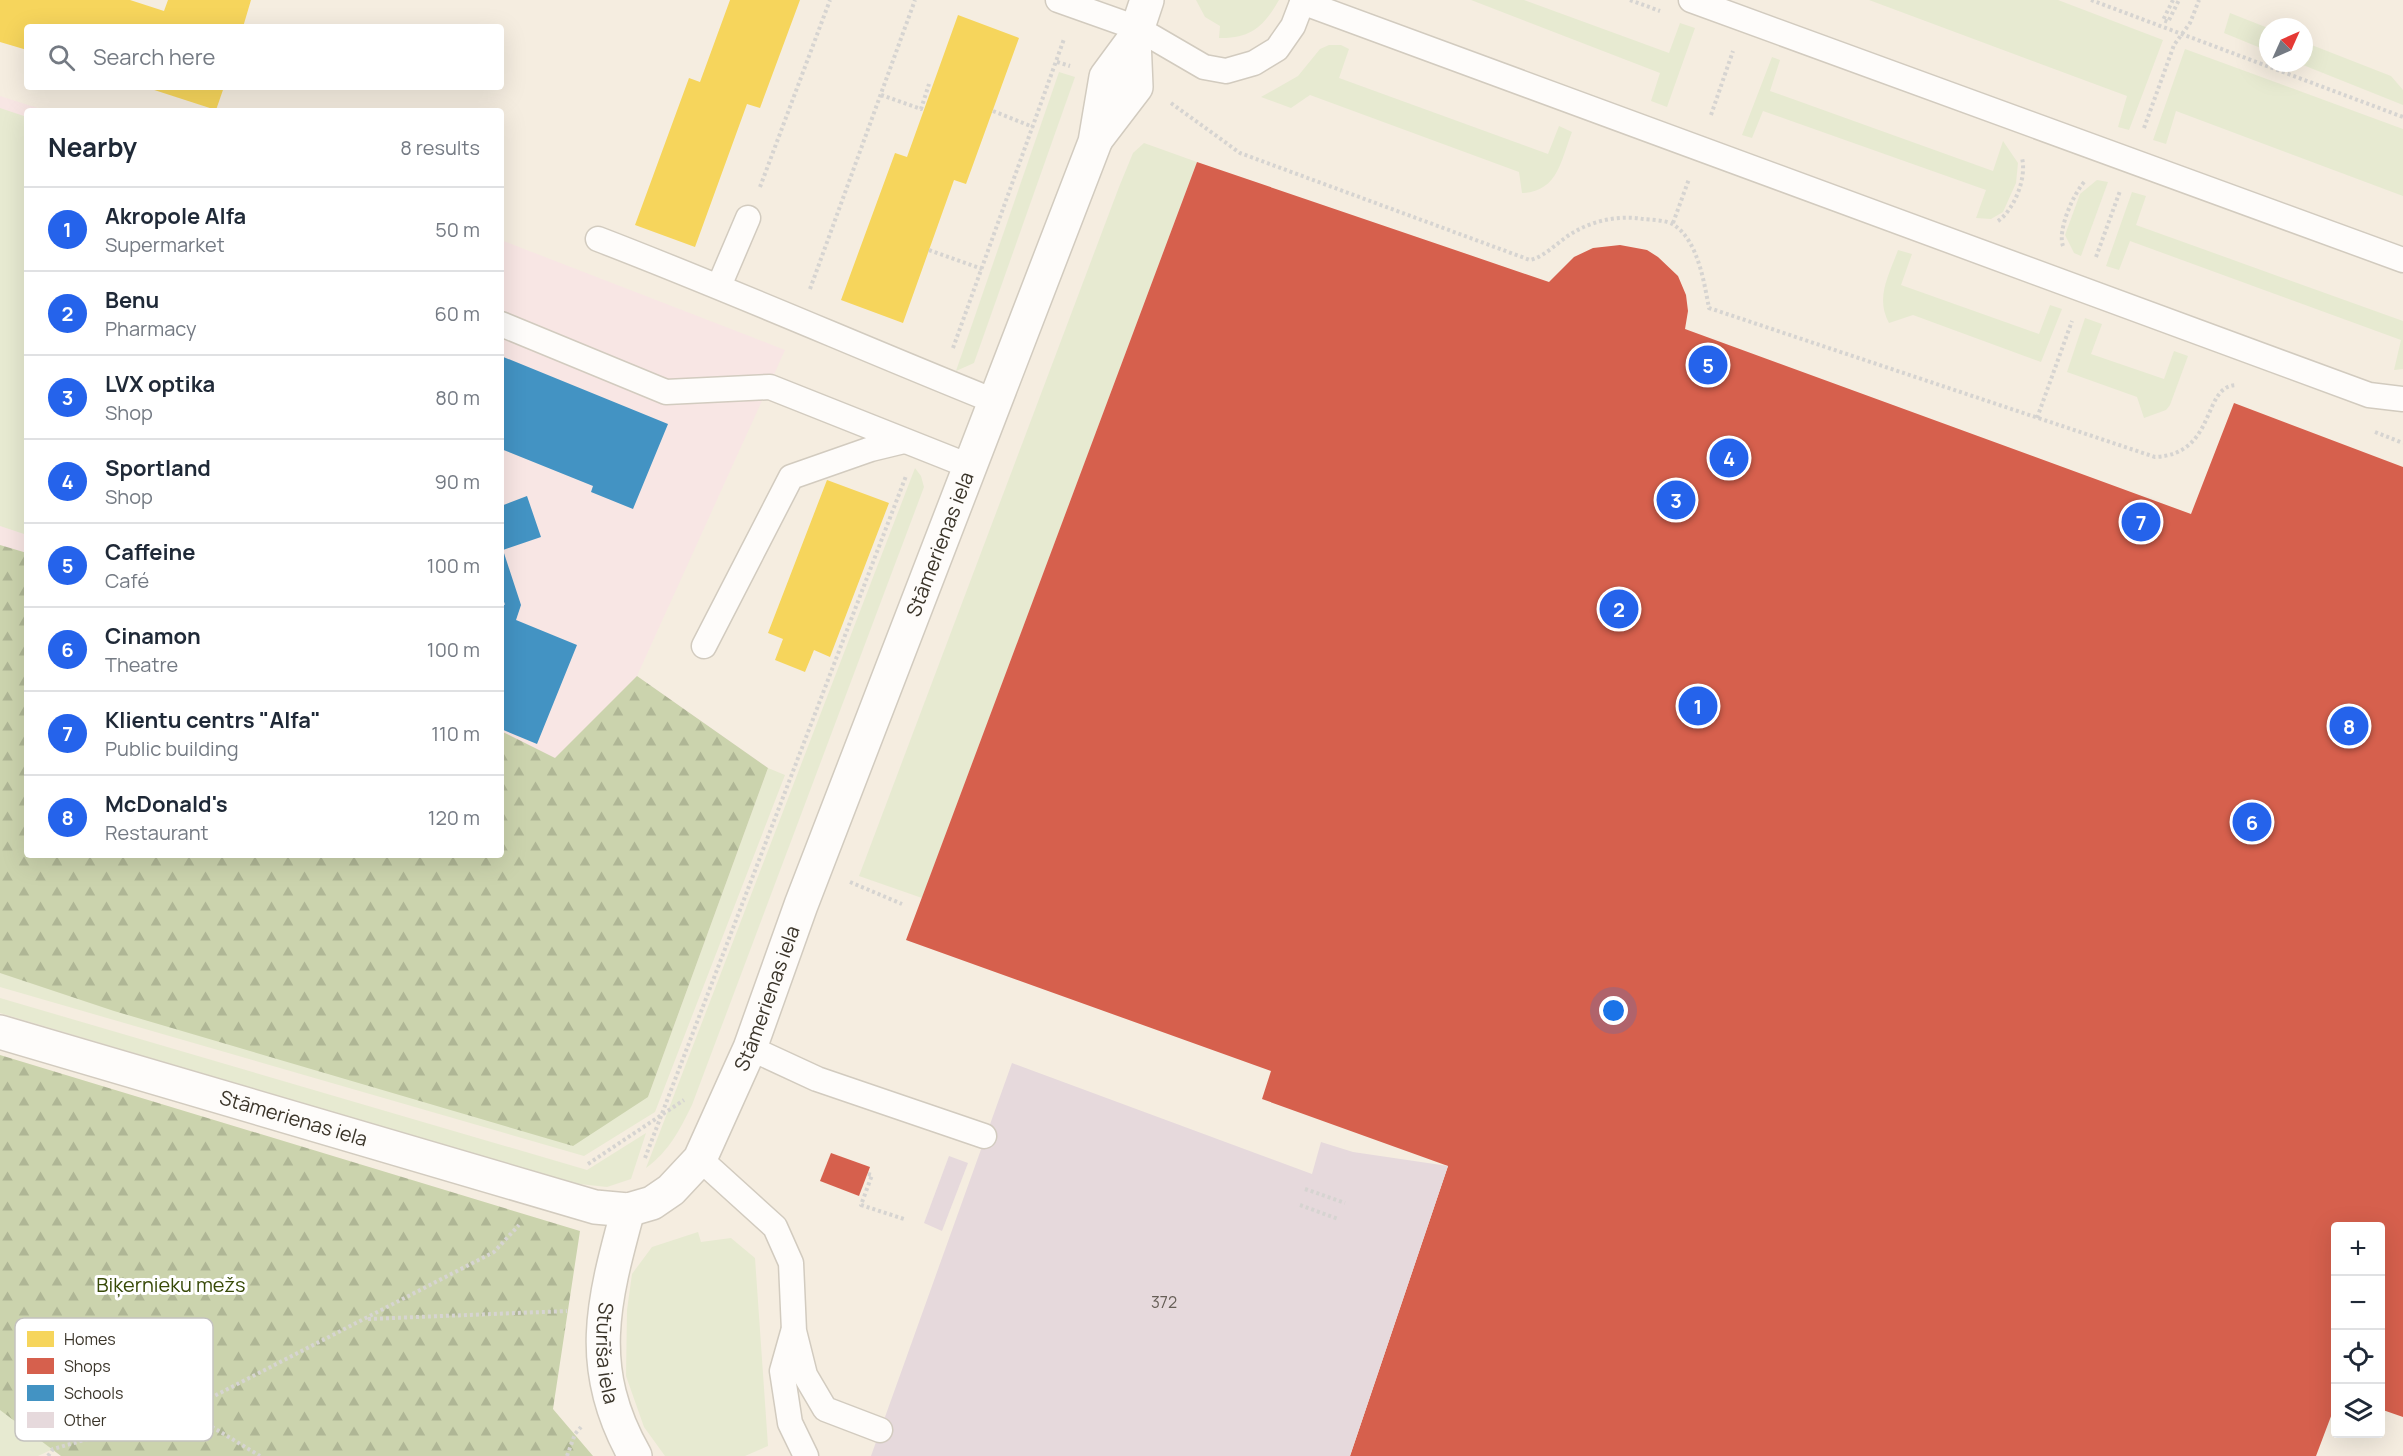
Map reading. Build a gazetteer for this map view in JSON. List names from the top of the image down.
{
  "streets": {
    "street": ["Stāmerienas iela", "Stūrīša iela"]
  },
  "crossings": [
    ["Stāmerienas iela", "Stūrīša iela"]
  ],
  "parks": ["Biķernieku mežs"],
  "house_numbers": ["372"],
  "legend": [
    "Homes",
    "Shops",
    "Schools",
    "Other"
  ],
  "north": "top right",
  "page": {
    "search": "Search here",
    "heading": ["Nearby", "8 results"],
    "list": [
      {
        "mark": "1",
        "name": "Akropole Alfa",
        "note": "Supermarket",
        "value": "50 m"
      },
      {
        "mark": "2",
        "name": "Benu",
        "note": "Pharmacy",
        "value": "60 m"
      },
      {
        "mark": "3",
        "name": "LVX optika",
        "note": "Shop",
        "value": "80 m"
      },
      {
        "mark": "4",
        "name": "Sportland",
        "note": "Shop",
        "value": "90 m"
      },
      {
        "mark": "5",
        "name": "Caffeine",
        "note": "Café",
        "value": "100 m"
      },
      {
        "mark": "6",
        "name": "Cinamon",
        "note": "Theatre",
        "value": "100 m"
      },
      {
        "mark": "7",
        "name": "Klientu centrs \"Alfa\"",
        "note": "Public building",
        "value": "110 m"
      },
      {
        "mark": "8",
        "name": "McDonald's",
        "note": "Restaurant",
        "value": "120 m"
      }
    ],
    "pins": [
      "5",
      "4",
      "3",
      "7",
      "2",
      "1",
      "8",
      "6"
    ],
    "map_buttons": ["+", "−"]
  }
}
